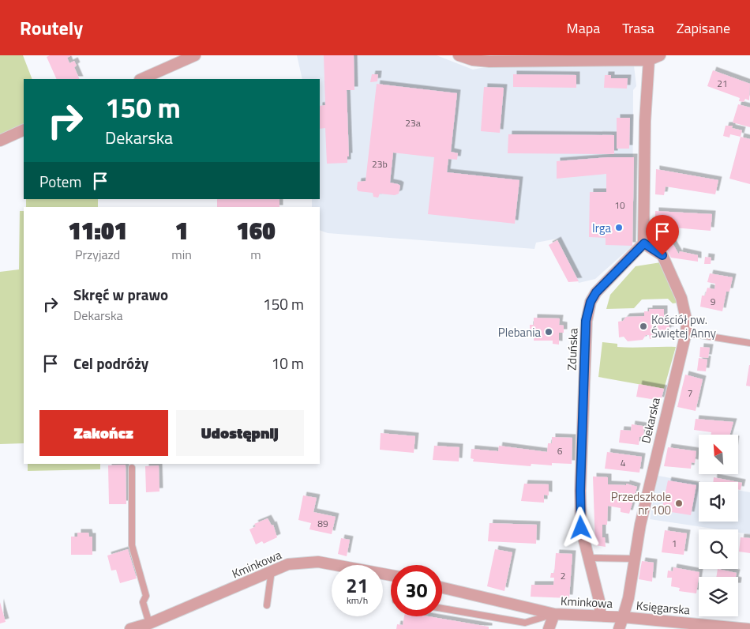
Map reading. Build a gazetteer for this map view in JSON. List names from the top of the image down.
{
  "streets": {
    "street": [
      "Zduńska",
      "Dekarska",
      "Kminkowa",
      "Księgarska"
    ]
  },
  "crossings": [
    ["Zduńska", "Dekarska"],
    ["Zduńska", "Kminkowa"],
    ["Dekarska", "Kminkowa"],
    ["Dekarska", "Księgarska"],
    ["Kminkowa", "Księgarska"]
  ],
  "places": [
    "Irga",
    "Kościół pw. Świętej Anny",
    "Plebania",
    "Przedszkole nr 100"
  ],
  "house_numbers": [
    "21",
    "23a",
    "23b",
    "10",
    "9",
    "7",
    "6",
    "4",
    "89",
    "1",
    "2"
  ],
  "north": "top left",
  "page": {
    "header": "Routely",
    "nav": ["Mapa", "Trasa", "Zapisane"],
    "turn": ["150 m", "Dekarska"],
    "then": "Potem",
    "eta": [
      "11:01",
      "Przyjazd",
      "1",
      "min",
      "160",
      "m"
    ],
    "list": [
      {
        "name": "Skręć w prawo",
        "note": "Dekarska",
        "value": "150 m"
      },
      {
        "name": "Cel podróży",
        "value": "10 m"
      }
    ],
    "buttons": ["Zakończ", "Udostępnij"],
    "speed": "21 km/h",
    "limit": "30"
  }
}
